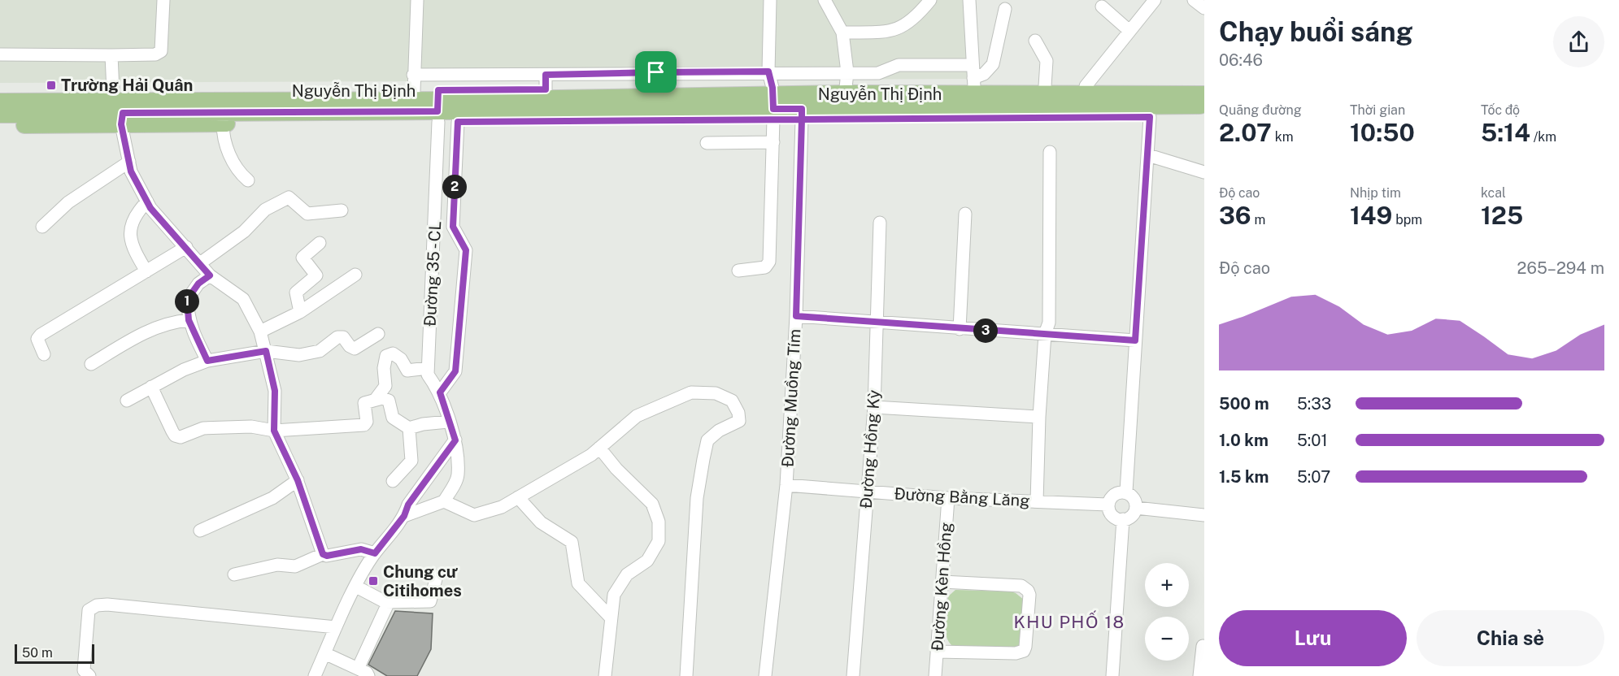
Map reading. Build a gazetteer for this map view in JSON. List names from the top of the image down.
{
  "streets": {
    "main road": ["Nguyễn Thị Định"],
    "street": [
      "Đường 35 - CL",
      "Đường Muồng Tím",
      "Đường Hồng Kỳ",
      "Đường Bằng Lăng",
      "Đường Kèn Hồng"
    ]
  },
  "crossings": [
    ["Nguyễn Thị Định", "Đường 35 - CL"],
    ["Nguyễn Thị Định", "Đường Muồng Tím"],
    ["Đường Muồng Tím", "Đường Bằng Lăng"],
    ["Đường Hồng Kỳ", "Đường Bằng Lăng"],
    ["Đường Bằng Lăng", "Đường Kèn Hồng"]
  ],
  "districts": ["KHU PHỐ 18"],
  "places": {
    "transit": ["Trường Hải Quân", "Chung cư Citihomes"]
  },
  "scale_bar": "50 m",
  "page": {
    "heading": ["Chạy buổi sáng", "06:46"],
    "stats": [
      ["Quãng đường", "2.07 km"],
      ["Thời gian", "10:50"],
      ["Tốc độ", "5:14 /km"],
      ["Độ cao", "36 m"],
      ["Nhịp tim", "149 bpm"],
      ["kcal", "125"]
    ],
    "pins": ["2", "1", "3"],
    "chart": ["Độ cao", "265–294 m"],
    "list": [
      {
        "name": "500 m",
        "note": "5:33"
      },
      {
        "name": "1.0 km",
        "note": "5:01"
      },
      {
        "name": "1.5 km",
        "note": "5:07"
      }
    ],
    "map_buttons": ["+", "−"],
    "buttons": ["Lưu", "Chia sẻ"],
    "scale": "50 m"
  }
}
